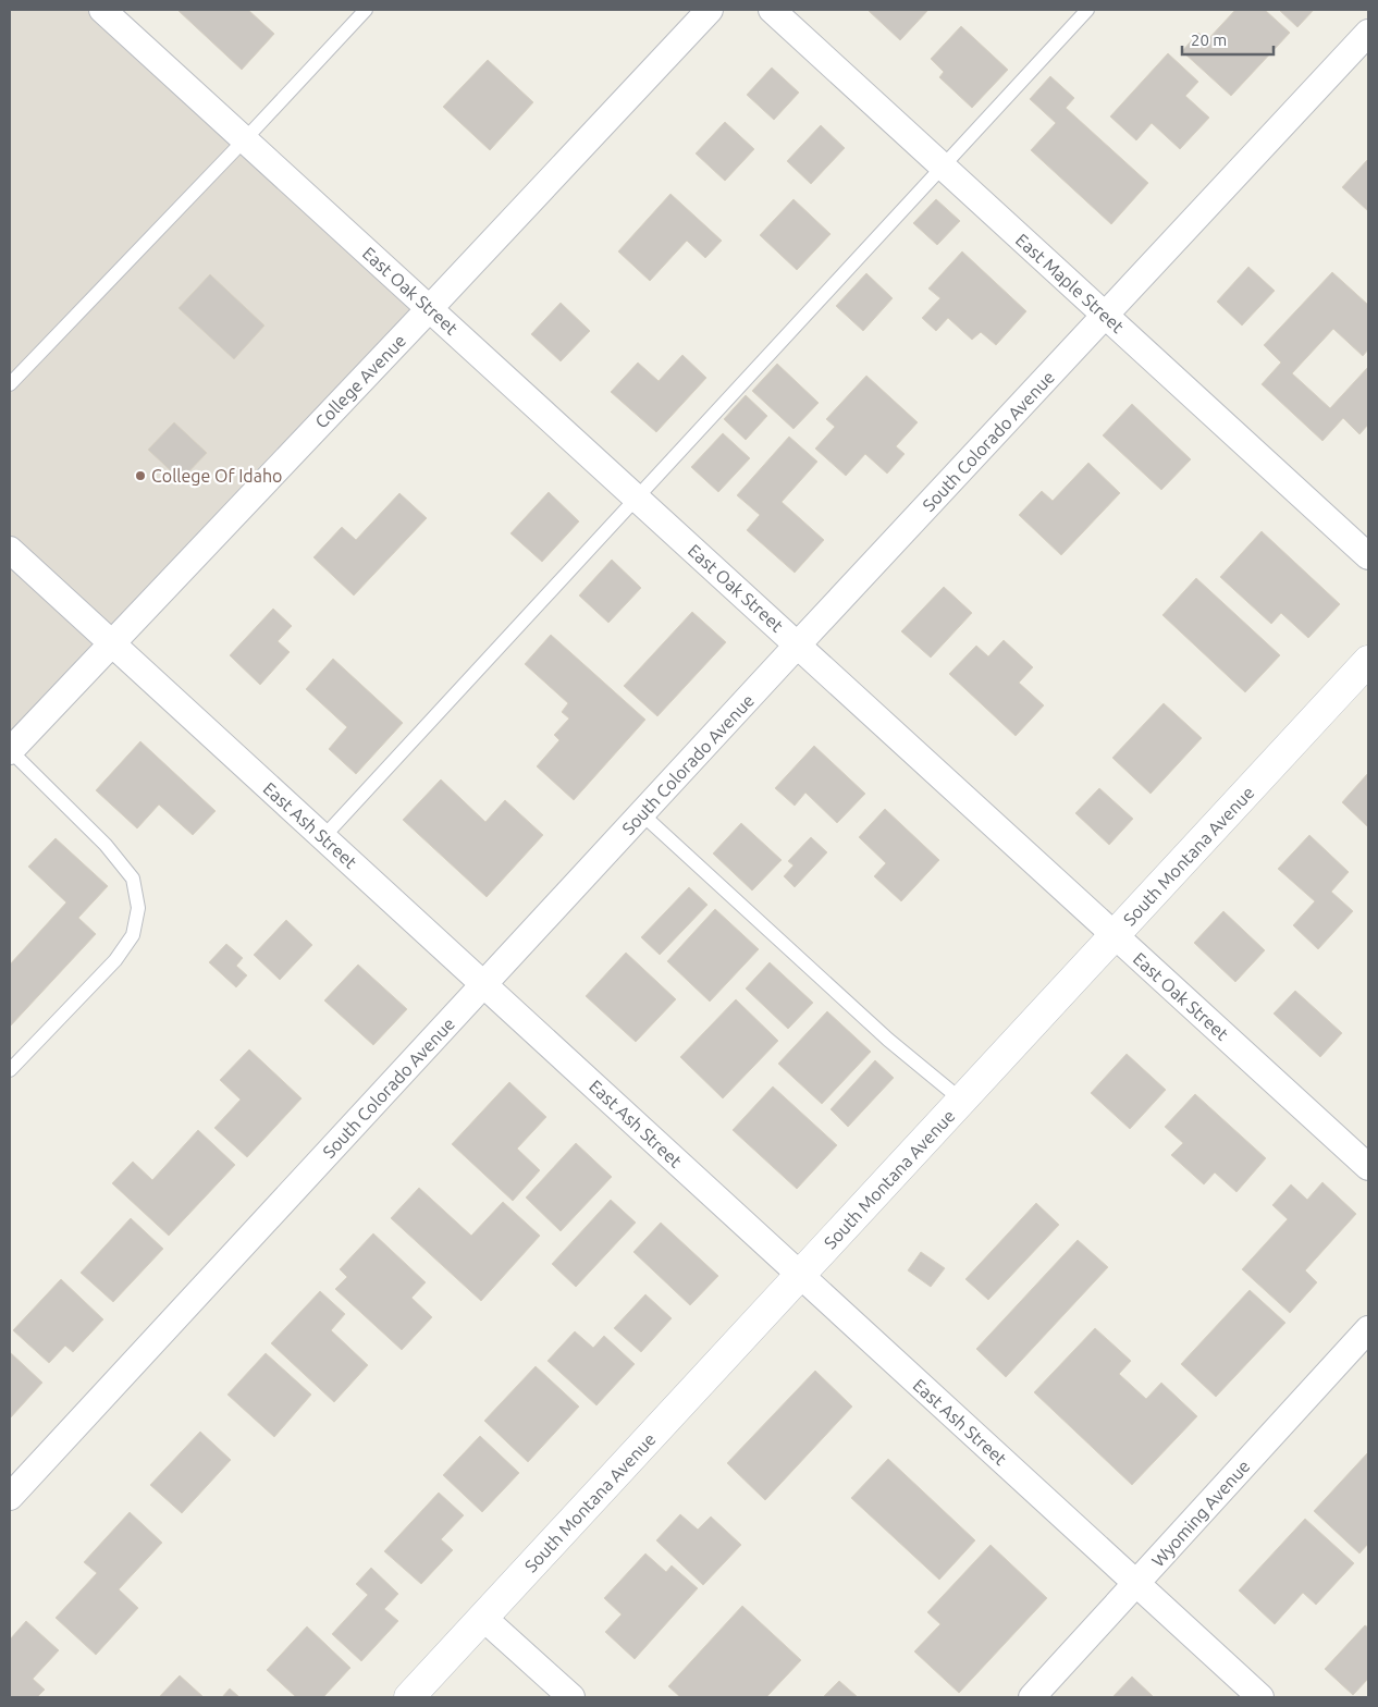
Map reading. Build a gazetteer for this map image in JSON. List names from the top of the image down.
{
  "streets": {
    "street": [
      "East Maple Street",
      "East Oak Street",
      "College Avenue",
      "South Colorado Avenue",
      "East Ash Street",
      "South Montana Avenue",
      "Wyoming Avenue"
    ]
  },
  "crossings": [
    ["East Maple Street", "South Colorado Avenue"],
    ["East Oak Street", "College Avenue"],
    ["East Oak Street", "South Colorado Avenue"],
    ["East Oak Street", "South Montana Avenue"],
    ["College Avenue", "East Ash Street"],
    ["South Colorado Avenue", "East Ash Street"],
    ["East Ash Street", "South Montana Avenue"],
    ["East Ash Street", "Wyoming Avenue"]
  ],
  "places": ["College Of Idaho"],
  "scale_bar": "20 m"
}
